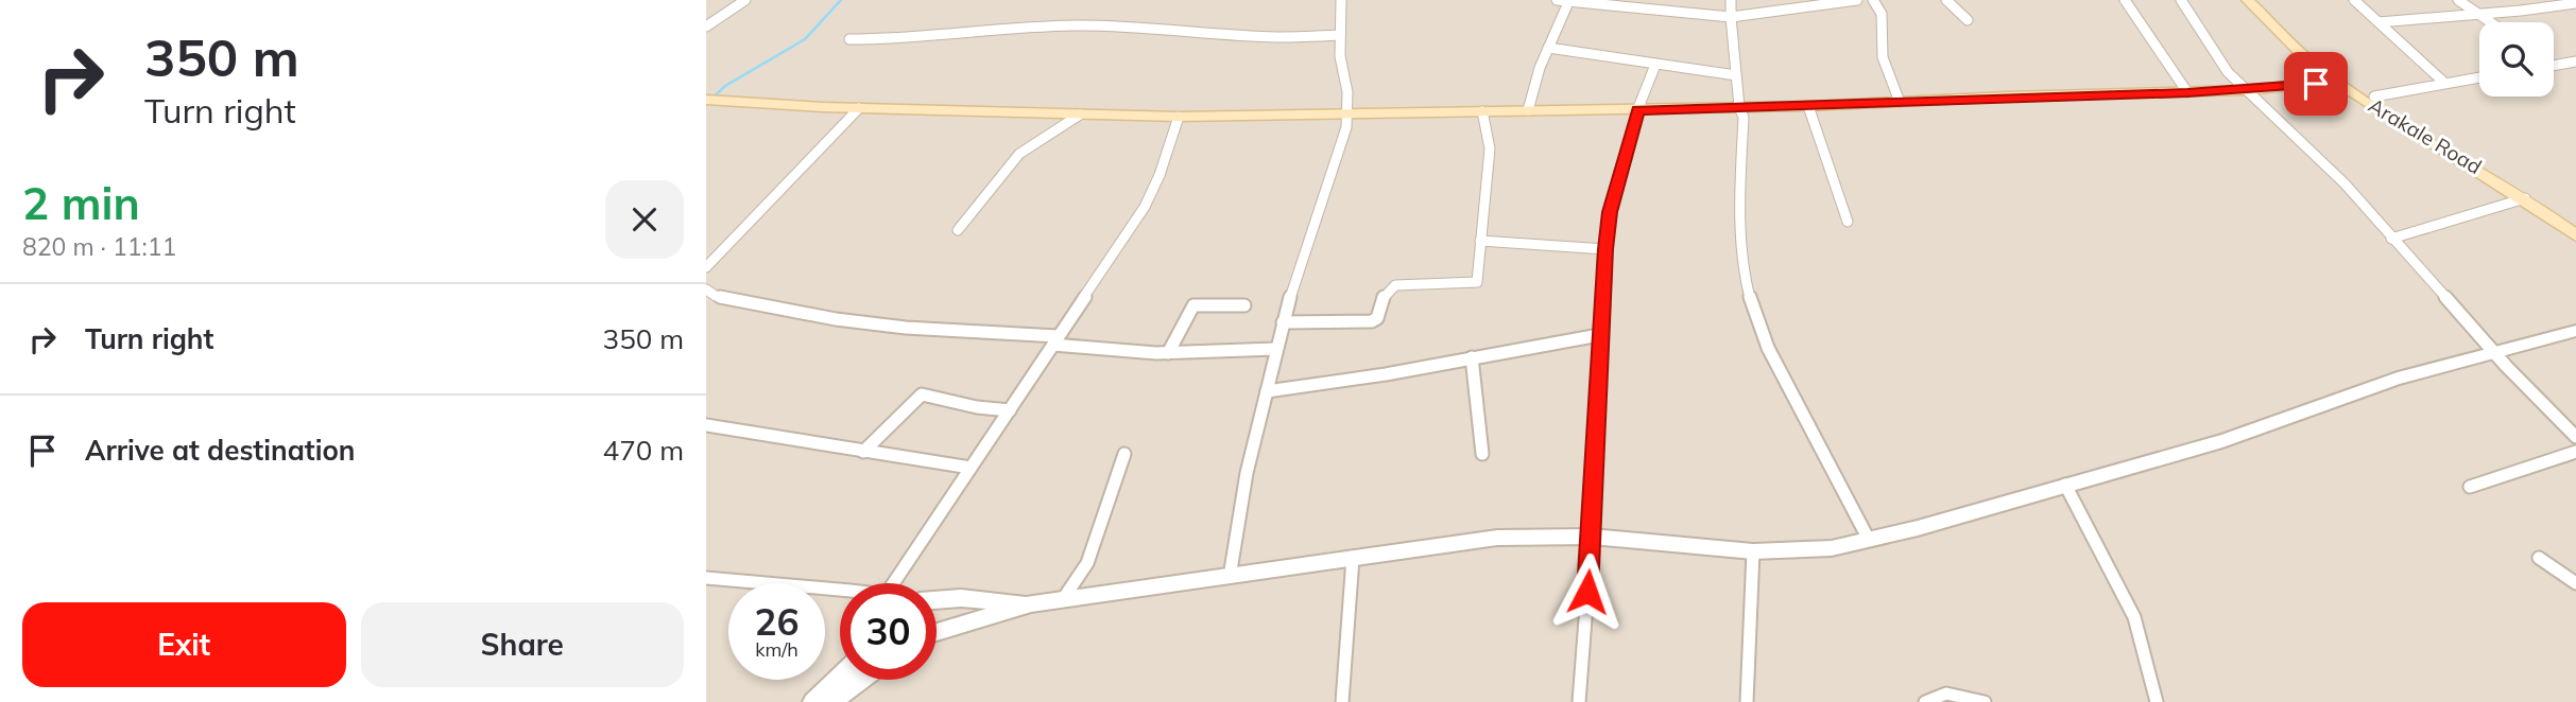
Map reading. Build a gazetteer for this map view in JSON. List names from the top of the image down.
{
  "streets": {
    "main road": ["Arakale Road"]
  },
  "page": {
    "turn": ["350 m", "Turn right"],
    "heading": ["2 min", "820 m · 11:11"],
    "list": [
      {
        "name": "Turn right",
        "value": "350 m"
      },
      {
        "name": "Arrive at destination",
        "value": "470 m"
      }
    ],
    "speed": "26 km/h",
    "limit": "30",
    "buttons": ["Exit", "Share"]
  }
}
